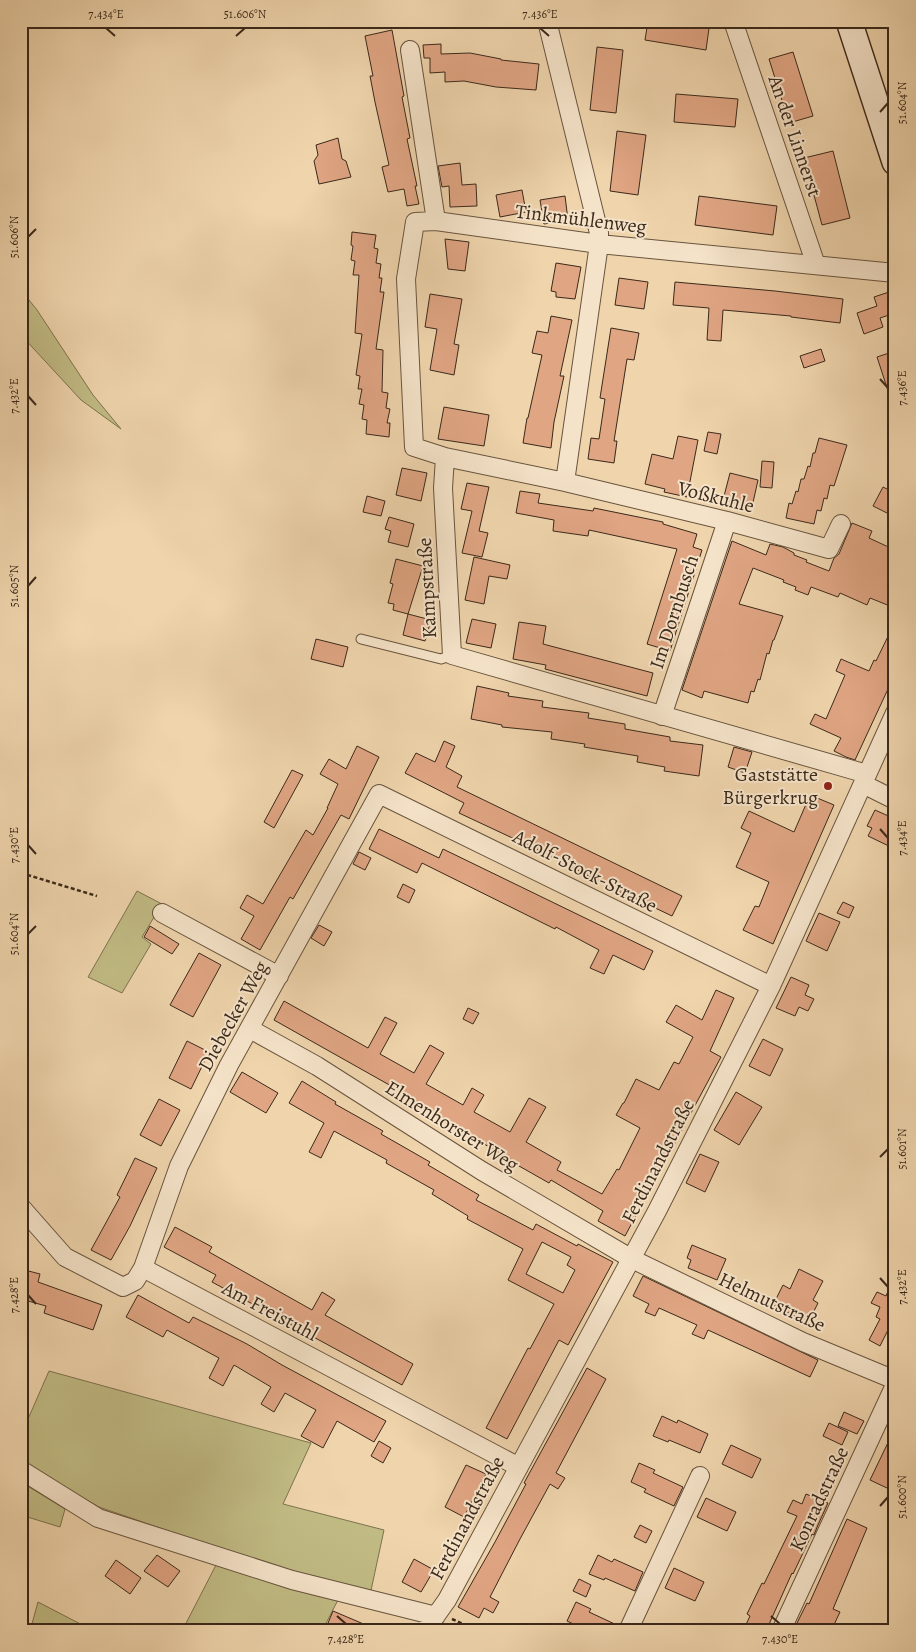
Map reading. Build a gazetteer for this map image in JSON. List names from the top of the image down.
{
  "streets": {
    "street": [
      "An der Linnerst",
      "Tinkmühlenweg",
      "Voßkuhle",
      "Kampstraße",
      "Im Dornbusch",
      "Adolf-Stock-Straße",
      "Diebecker Weg",
      "Elmenhorster Weg",
      "Ferdinandstraße",
      "Helmutstraße",
      "Am Freistuhl",
      "Konradstraße"
    ]
  },
  "crossings": [
    ["An der Linnerst", "Tinkmühlenweg"],
    ["Voßkuhle", "Kampstraße"],
    ["Voßkuhle", "Im Dornbusch"],
    ["Kampstraße", "Im Dornbusch"],
    ["Kampstraße", "Ferdinandstraße"],
    ["Adolf-Stock-Straße", "Diebecker Weg"],
    ["Adolf-Stock-Straße", "Ferdinandstraße"],
    ["Diebecker Weg", "Elmenhorster Weg"],
    ["Diebecker Weg", "Am Freistuhl"],
    ["Elmenhorster Weg", "Ferdinandstraße"],
    ["Elmenhorster Weg", "Helmutstraße"],
    ["Ferdinandstraße", "Helmutstraße"],
    ["Ferdinandstraße", "Am Freistuhl"]
  ],
  "places": ["Gaststätte Bürgerkrug"],
  "coordinates": [
    "7.434°E",
    "51.606°N",
    "7.436°E",
    "51.604°N",
    "7.432°E",
    "51.605°N",
    "7.430°E",
    "51.601°N",
    "7.428°E",
    "51.600°N"
  ]
}
